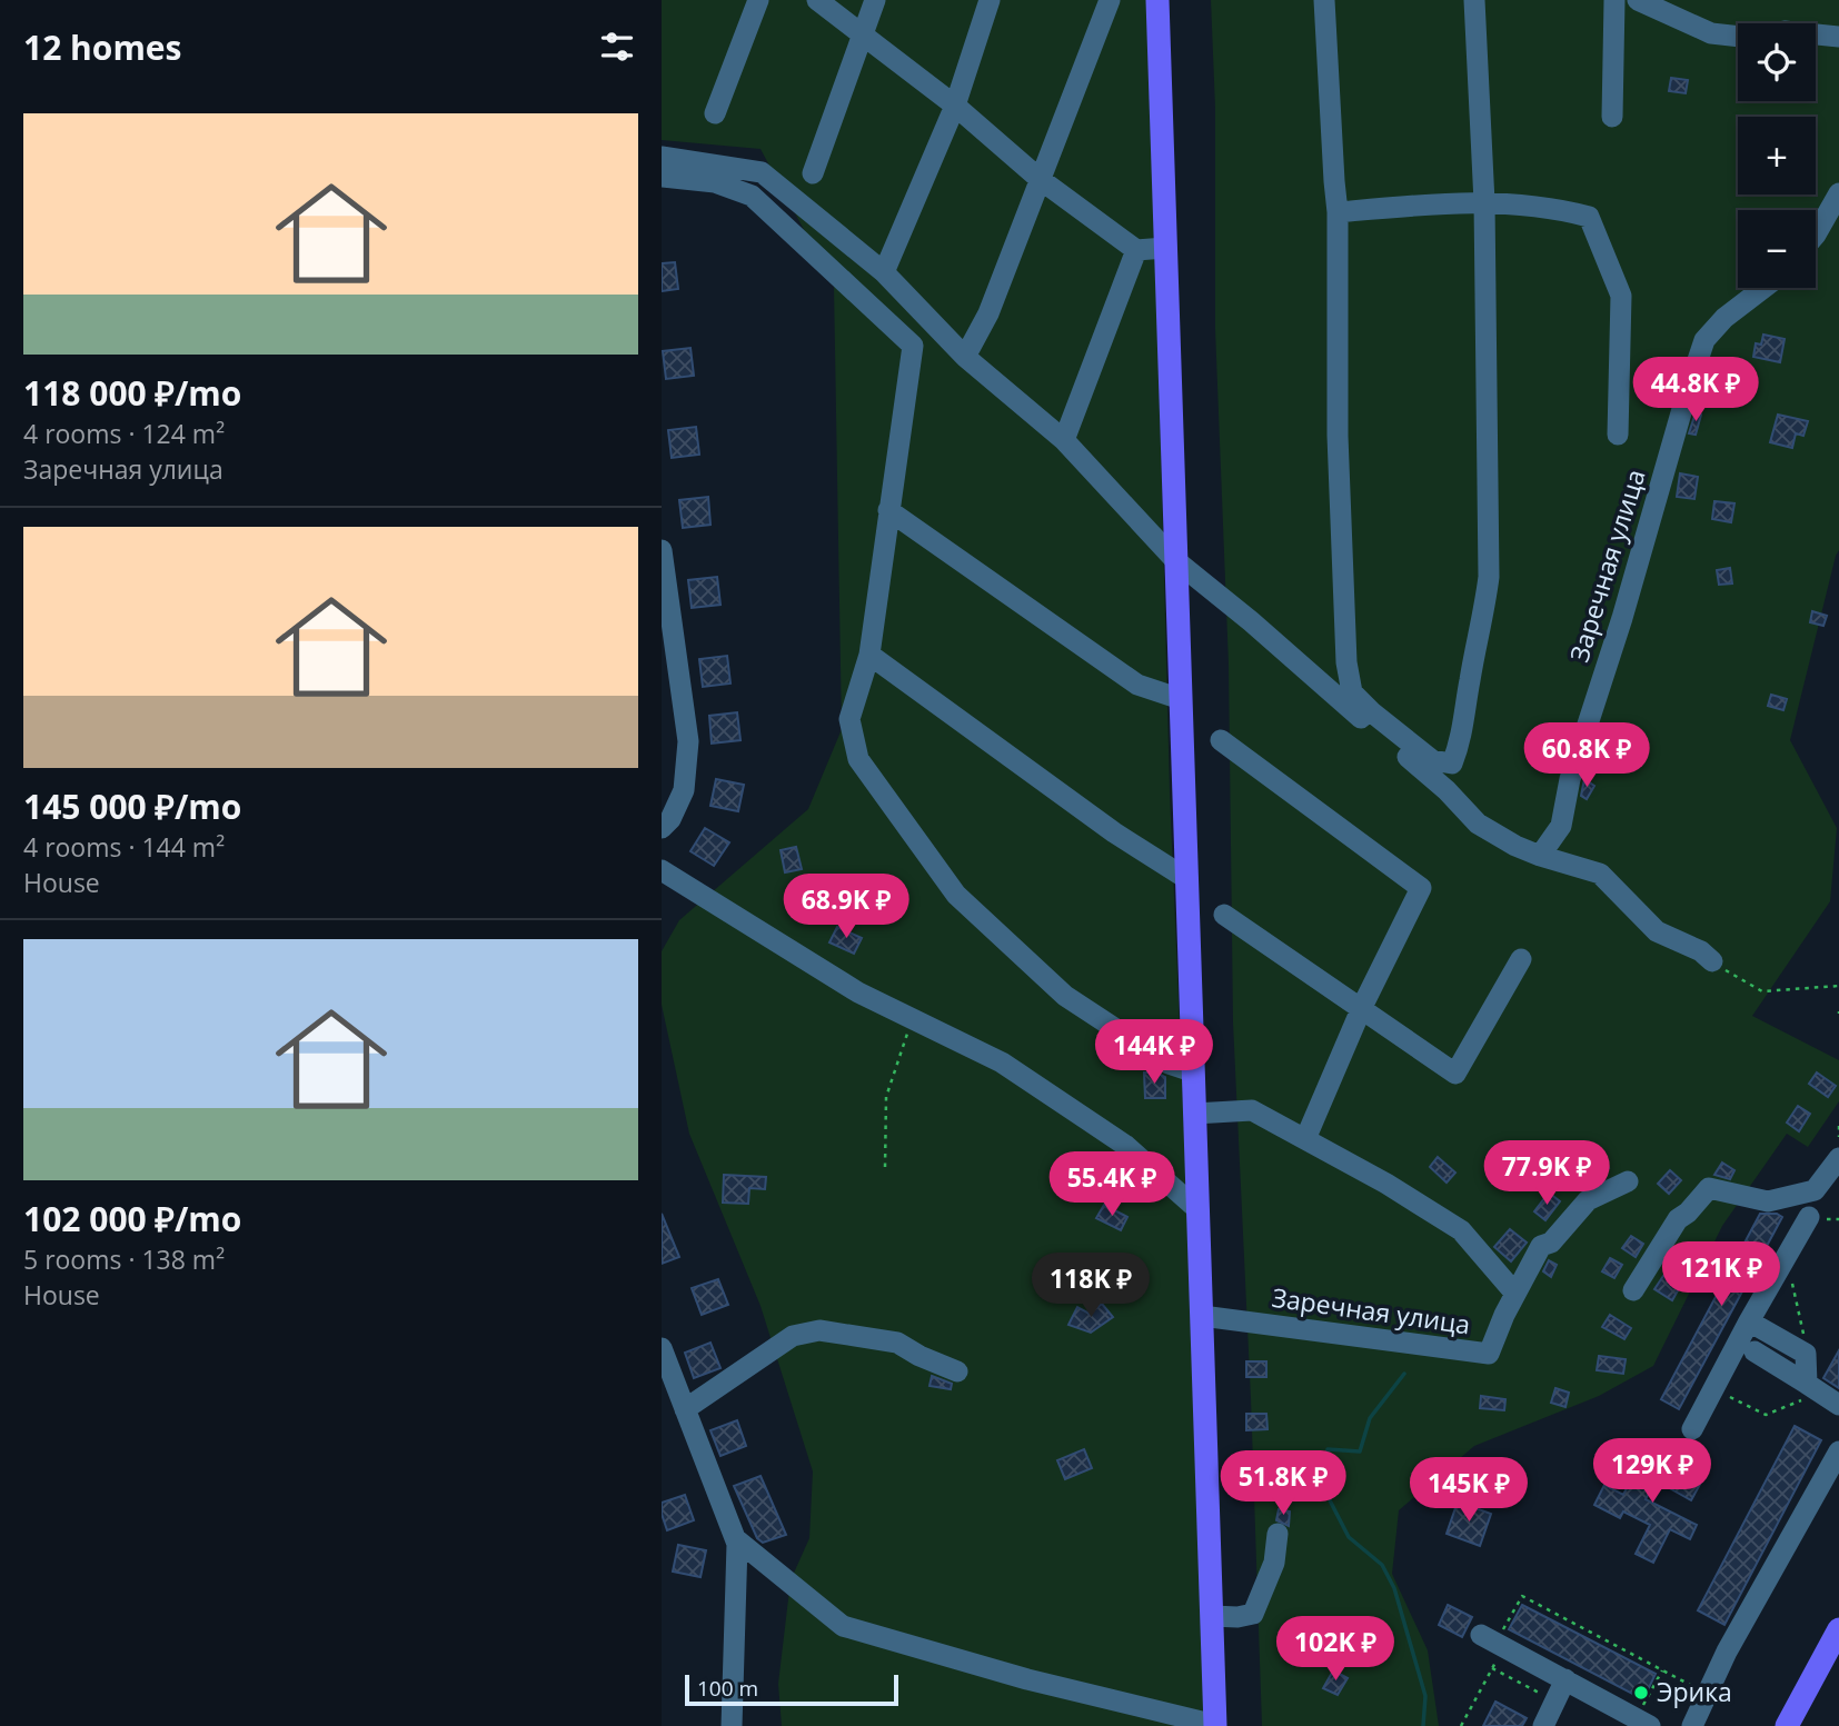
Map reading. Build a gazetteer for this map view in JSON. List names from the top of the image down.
{
  "streets": {
    "street": ["Заречная улица"]
  },
  "places": ["Эрика"],
  "scale_bar": "100 m",
  "page": {
    "heading": "12 homes",
    "map_buttons": ["+", "−"],
    "list": [
      {
        "name": "118 000 ₽/mo",
        "note": "4 rooms · 124 m² · Заречная улица"
      },
      {
        "name": "145 000 ₽/mo",
        "note": "4 rooms · 144 m² · House"
      },
      {
        "name": "102 000 ₽/mo",
        "note": "5 rooms · 138 m² · House"
      }
    ],
    "price": [
      "44.8K ₽",
      "60.8K ₽",
      "68.9K ₽",
      "144K ₽",
      "77.9K ₽",
      "55.4K ₽",
      "121K ₽",
      "118K ₽",
      "129K ₽",
      "51.8K ₽",
      "145K ₽",
      "102K ₽"
    ],
    "scale": "100 m"
  }
}
